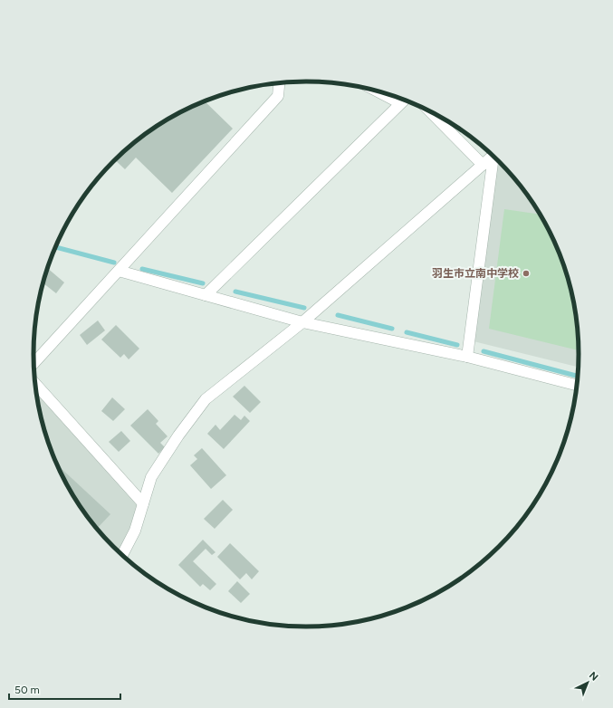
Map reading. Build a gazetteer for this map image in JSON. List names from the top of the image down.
{
  "places": ["羽生市立南中学校"],
  "scale_bar": "50 m",
  "north": "top right"
}
